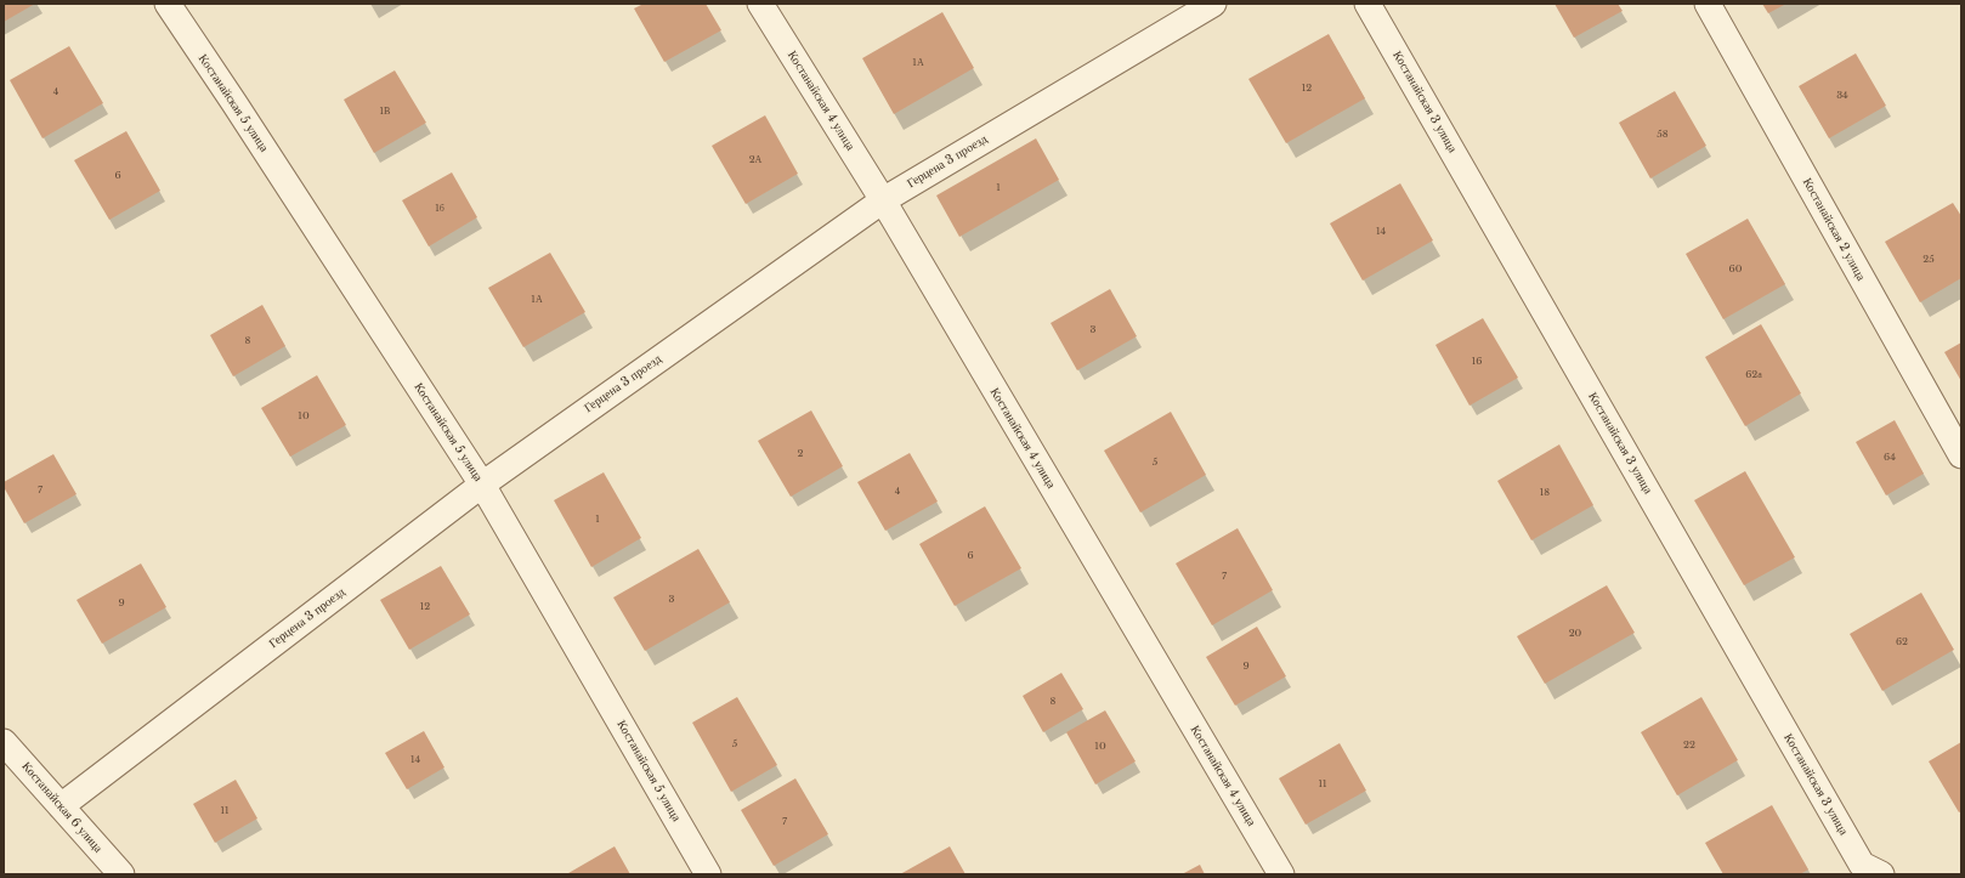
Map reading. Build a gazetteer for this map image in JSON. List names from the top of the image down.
{
  "streets": {
    "street": [
      "Костанайская 4 улица",
      "Костанайская 3 улица",
      "Костанайская 5 улица",
      "Герцена 3 проезд",
      "Костанайская 2 улица",
      "Костанайская 6 улица"
    ]
  },
  "crossings": [
    ["Костанайская 4 улица", "Герцена 3 проезд"],
    ["Костанайская 5 улица", "Герцена 3 проезд"],
    ["Герцена 3 проезд", "Костанайская 6 улица"]
  ],
  "house_numbers": [
    "1А",
    "12",
    "4",
    "34",
    "1В",
    "58",
    "2А",
    "6",
    "1",
    "1б",
    "14",
    "25",
    "60",
    "1А",
    "3",
    "8",
    "16",
    "62а",
    "10",
    "2",
    "64",
    "5",
    "7",
    "4",
    "18",
    "1",
    "6",
    "7",
    "3",
    "9",
    "12",
    "20",
    "62",
    "9",
    "8",
    "5",
    "22",
    "10",
    "14",
    "11",
    "11",
    "7"
  ]
}
